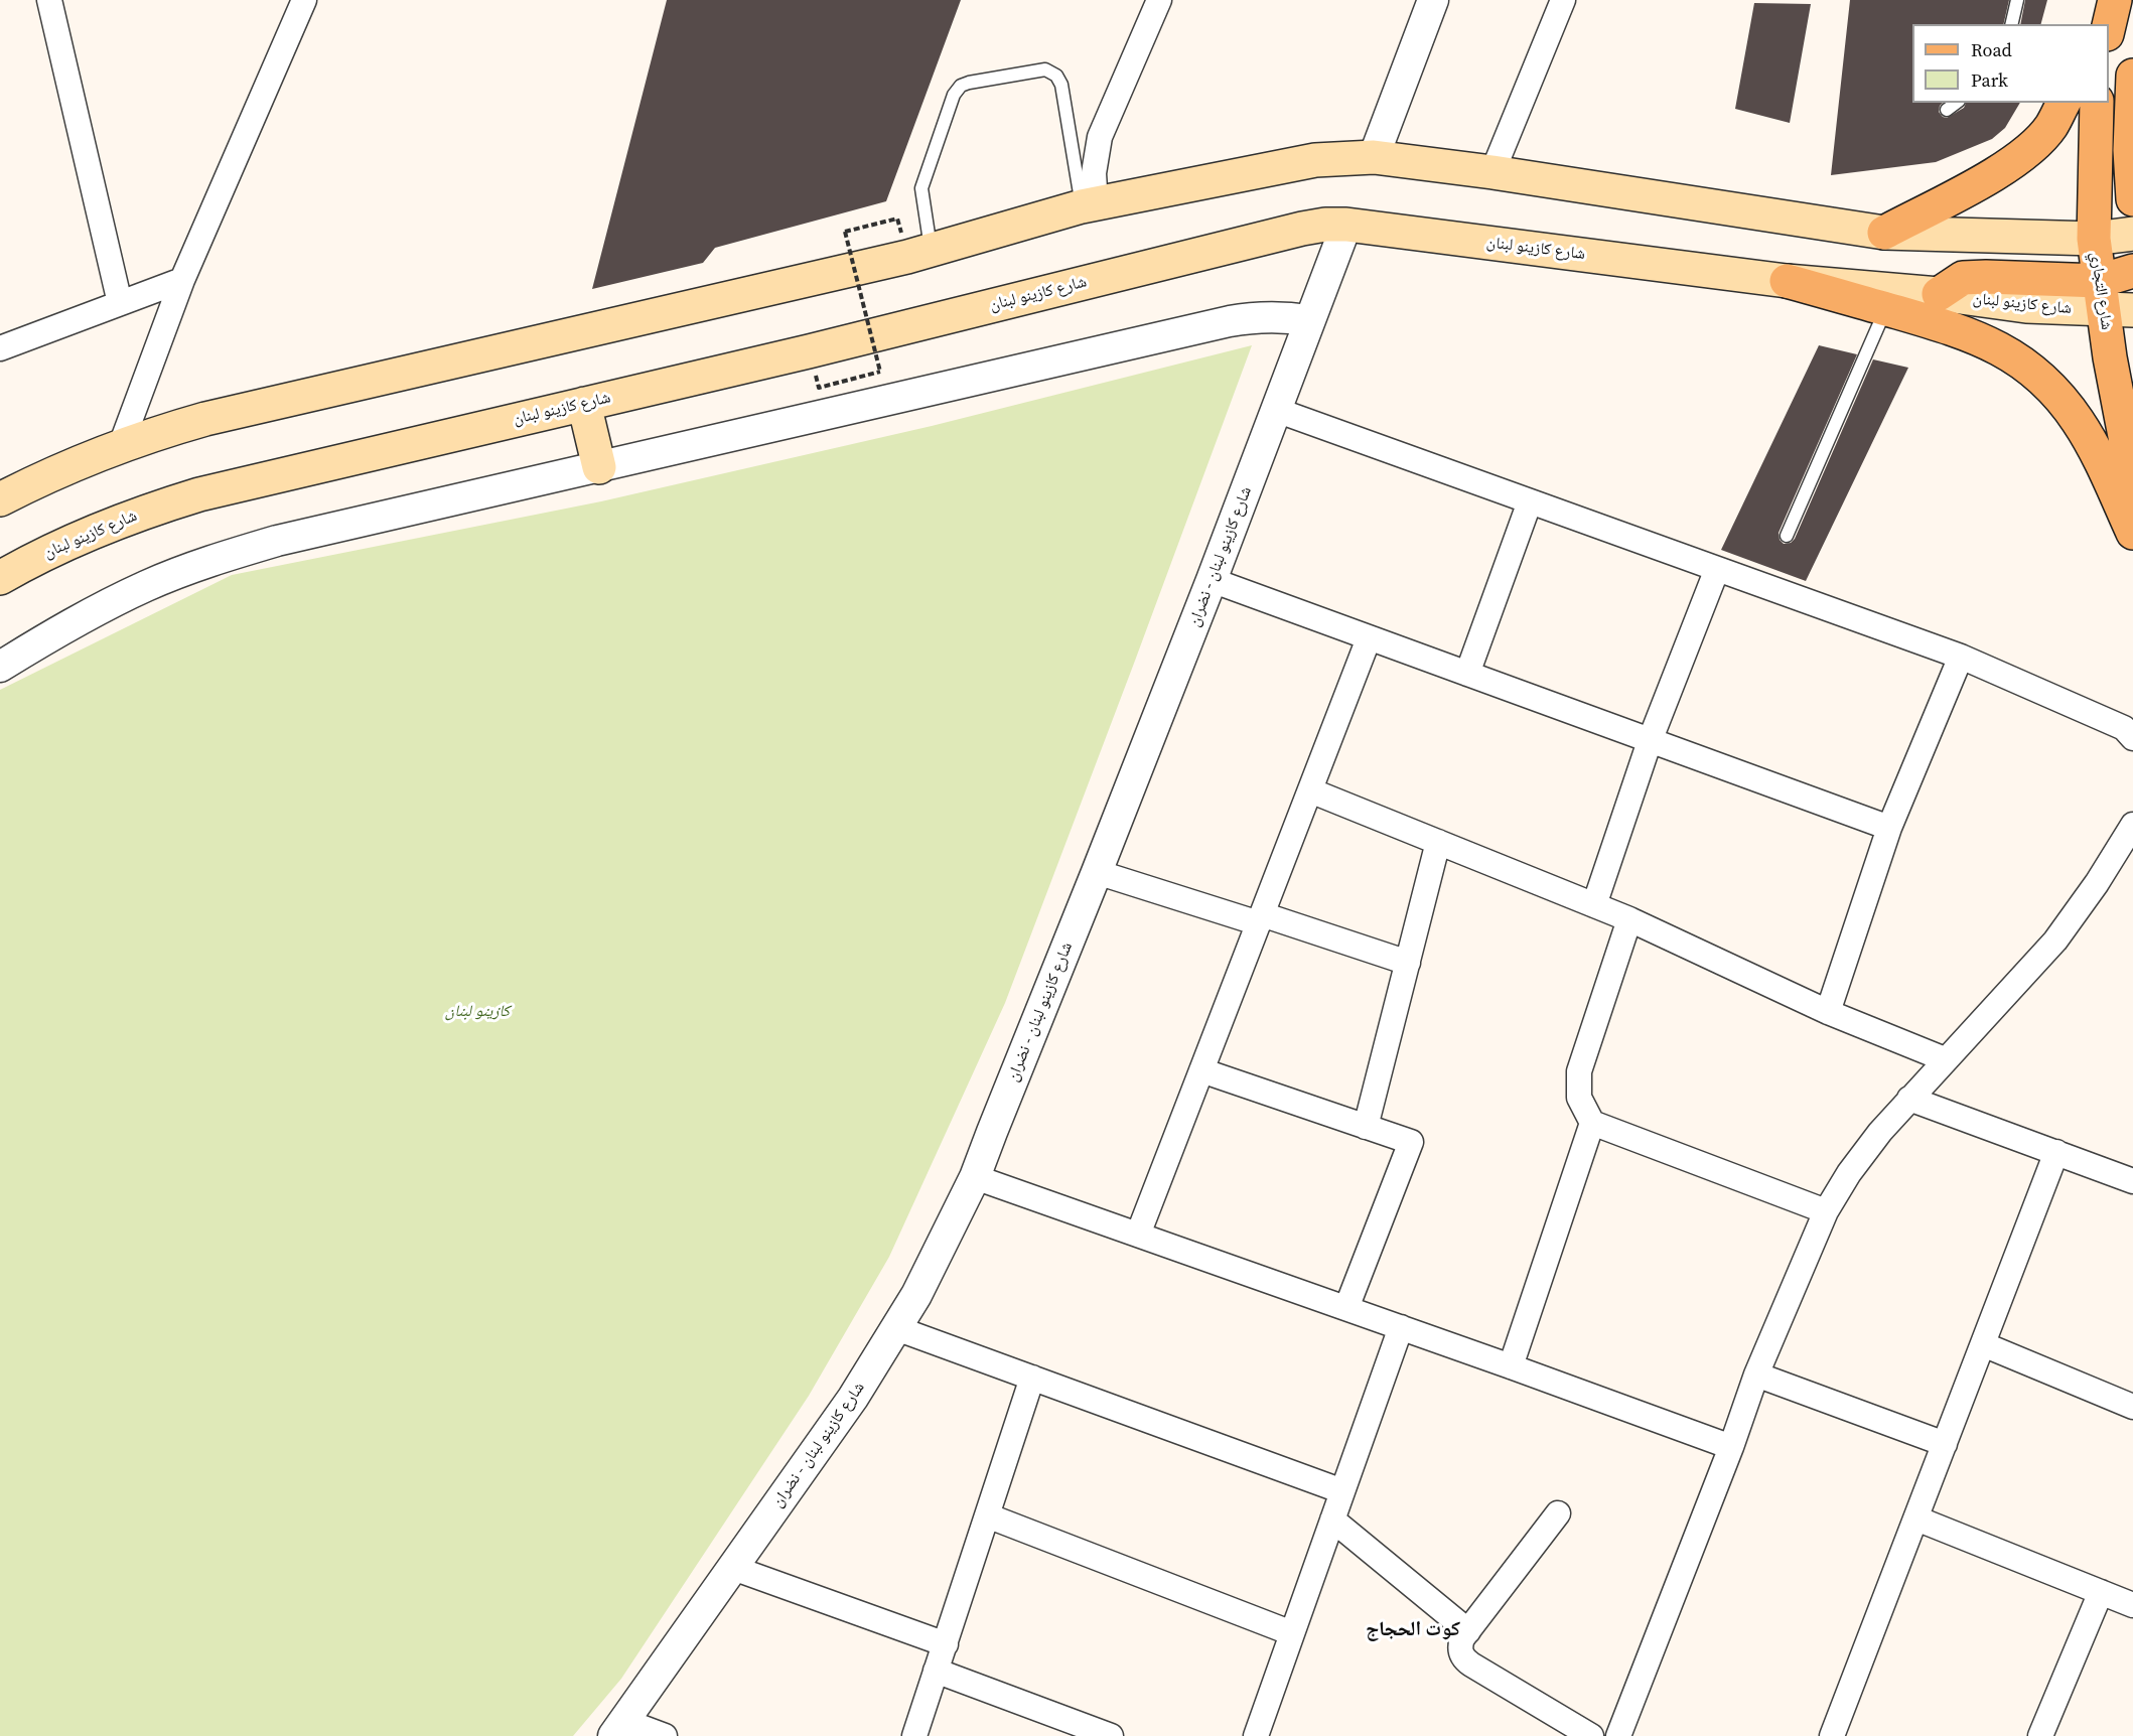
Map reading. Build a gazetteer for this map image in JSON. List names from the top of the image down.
{
  "streets": {
    "main road": ["شارع كازينو لبنان", "شارع التجاري"],
    "street": ["شارع كازينو لبنان - نضران"]
  },
  "crossings": [
    ["شارع كازينو لبنان", "شارع التجاري"],
    ["شارع كازينو لبنان", "شارع كازينو لبنان - نضران"]
  ],
  "districts": ["كوت الحجاج"],
  "parks": ["كازينو لبنان"],
  "legend": ["Road", "Park"]
}
